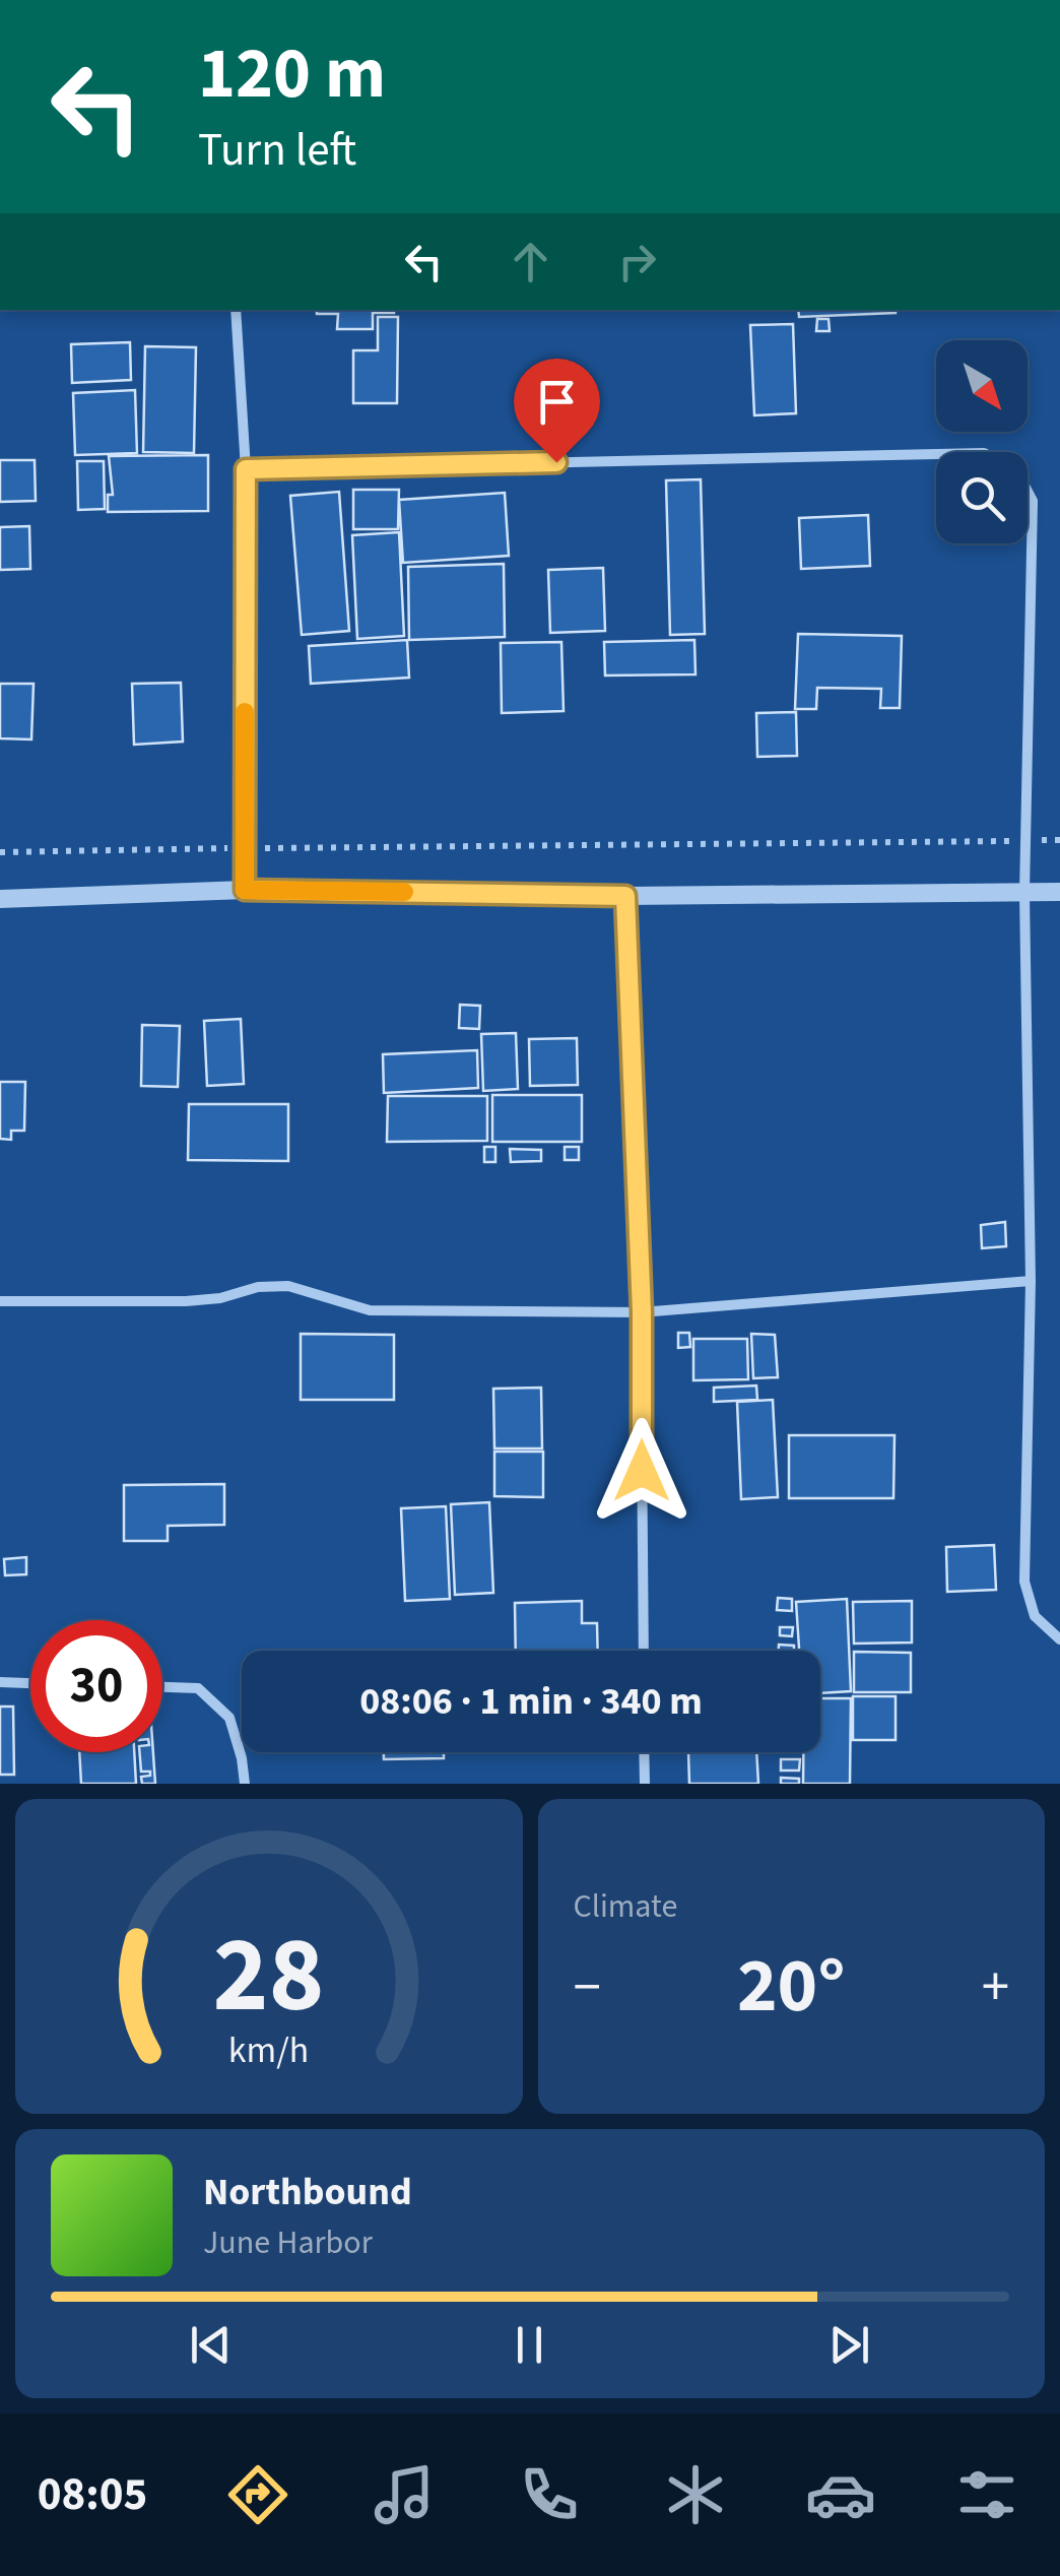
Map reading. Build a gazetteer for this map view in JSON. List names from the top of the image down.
{
  "north": "bottom right",
  "page": {
    "turn": ["120 m", "Turn left"],
    "limit": "30",
    "trip": "08:06 · 1 min · 340 m",
    "tile": "Climate",
    "heat": ["−", "20°", "+"],
    "song": ["Northbound", "June Harbor"],
    "tabs": "08:05",
    "gauge": ["28", "km/h"]
  }
}
